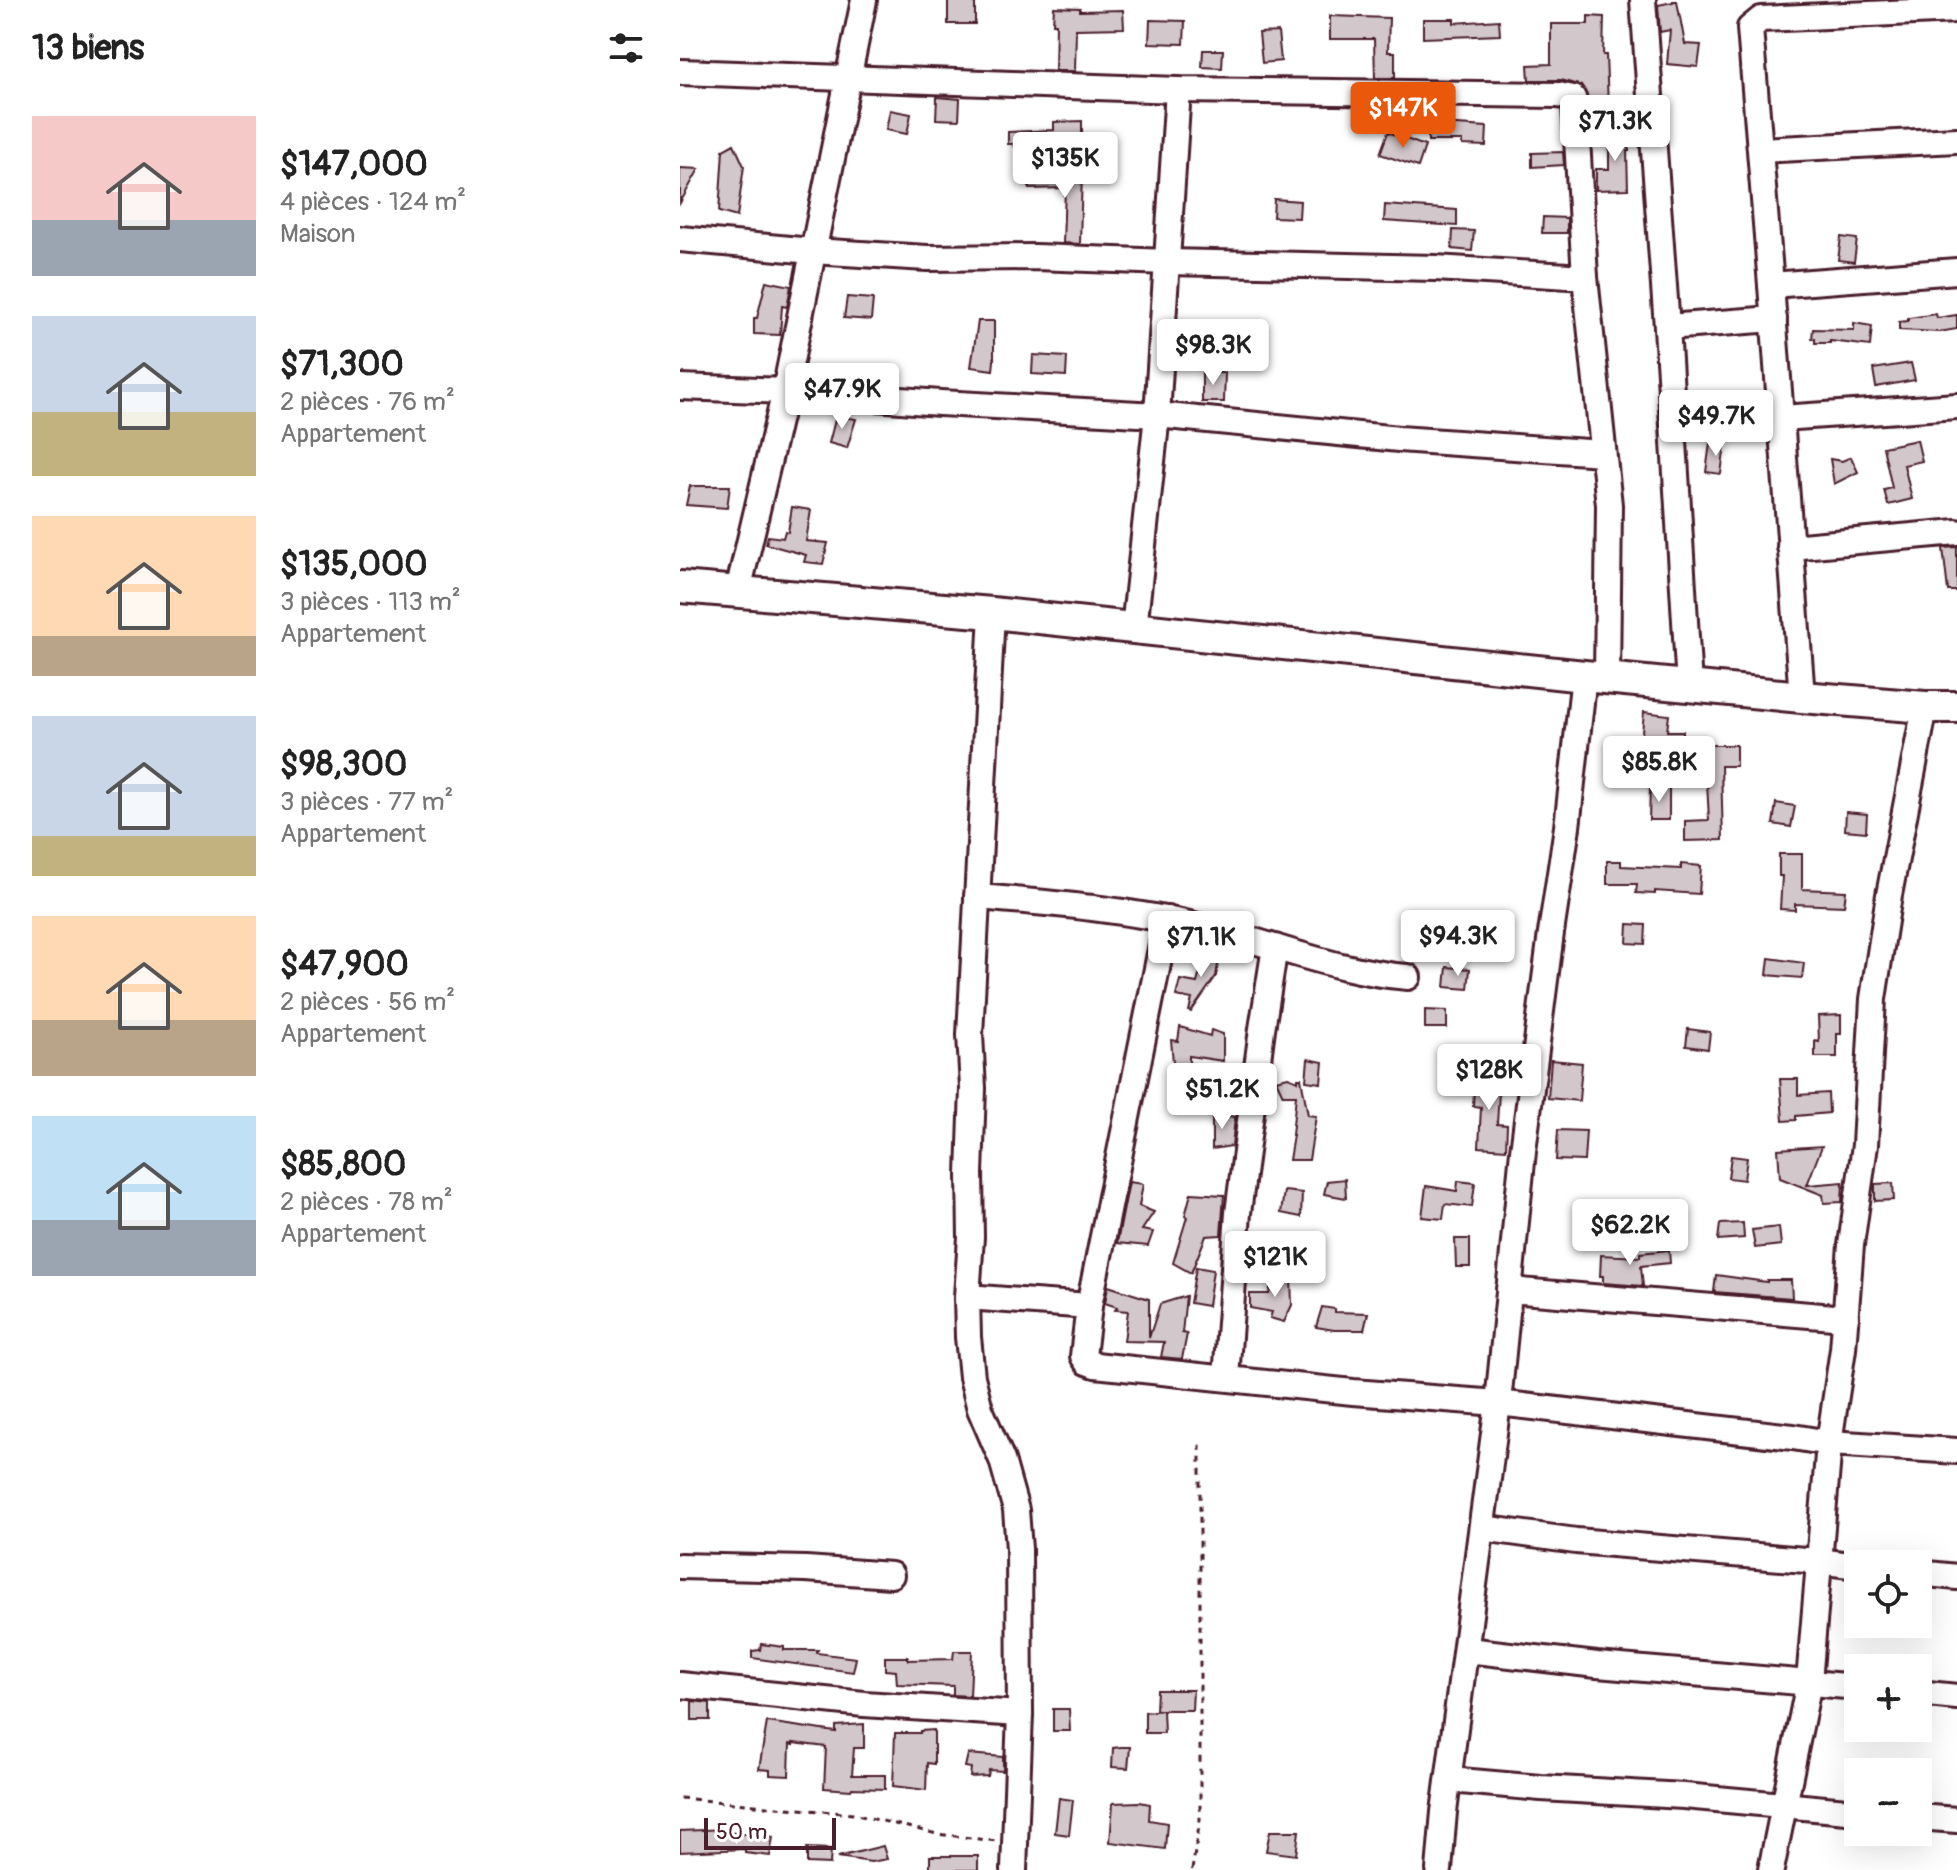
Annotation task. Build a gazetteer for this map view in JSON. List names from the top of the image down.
{
  "scale_bar": "50 m",
  "page": {
    "heading": "13 biens",
    "price": [
      "$147K",
      "$71.3K",
      "$135K",
      "$98.3K",
      "$47.9K",
      "$49.7K",
      "$85.8K",
      "$94.3K",
      "$71.1K",
      "$128K",
      "$51.2K",
      "$62.2K",
      "$121K"
    ],
    "list": [
      {
        "name": "$147,000",
        "note": "4 pièces · 124 m² · Maison"
      },
      {
        "name": "$71,300",
        "note": "2 pièces · 76 m² · Appartement"
      },
      {
        "name": "$135,000",
        "note": "3 pièces · 113 m² · Appartement"
      },
      {
        "name": "$98,300",
        "note": "3 pièces · 77 m² · Appartement"
      },
      {
        "name": "$47,900",
        "note": "2 pièces · 56 m² · Appartement"
      },
      {
        "name": "$85,800",
        "note": "2 pièces · 78 m² · Appartement"
      }
    ],
    "map_buttons": ["+", "−"],
    "scale": "50 m"
  }
}
